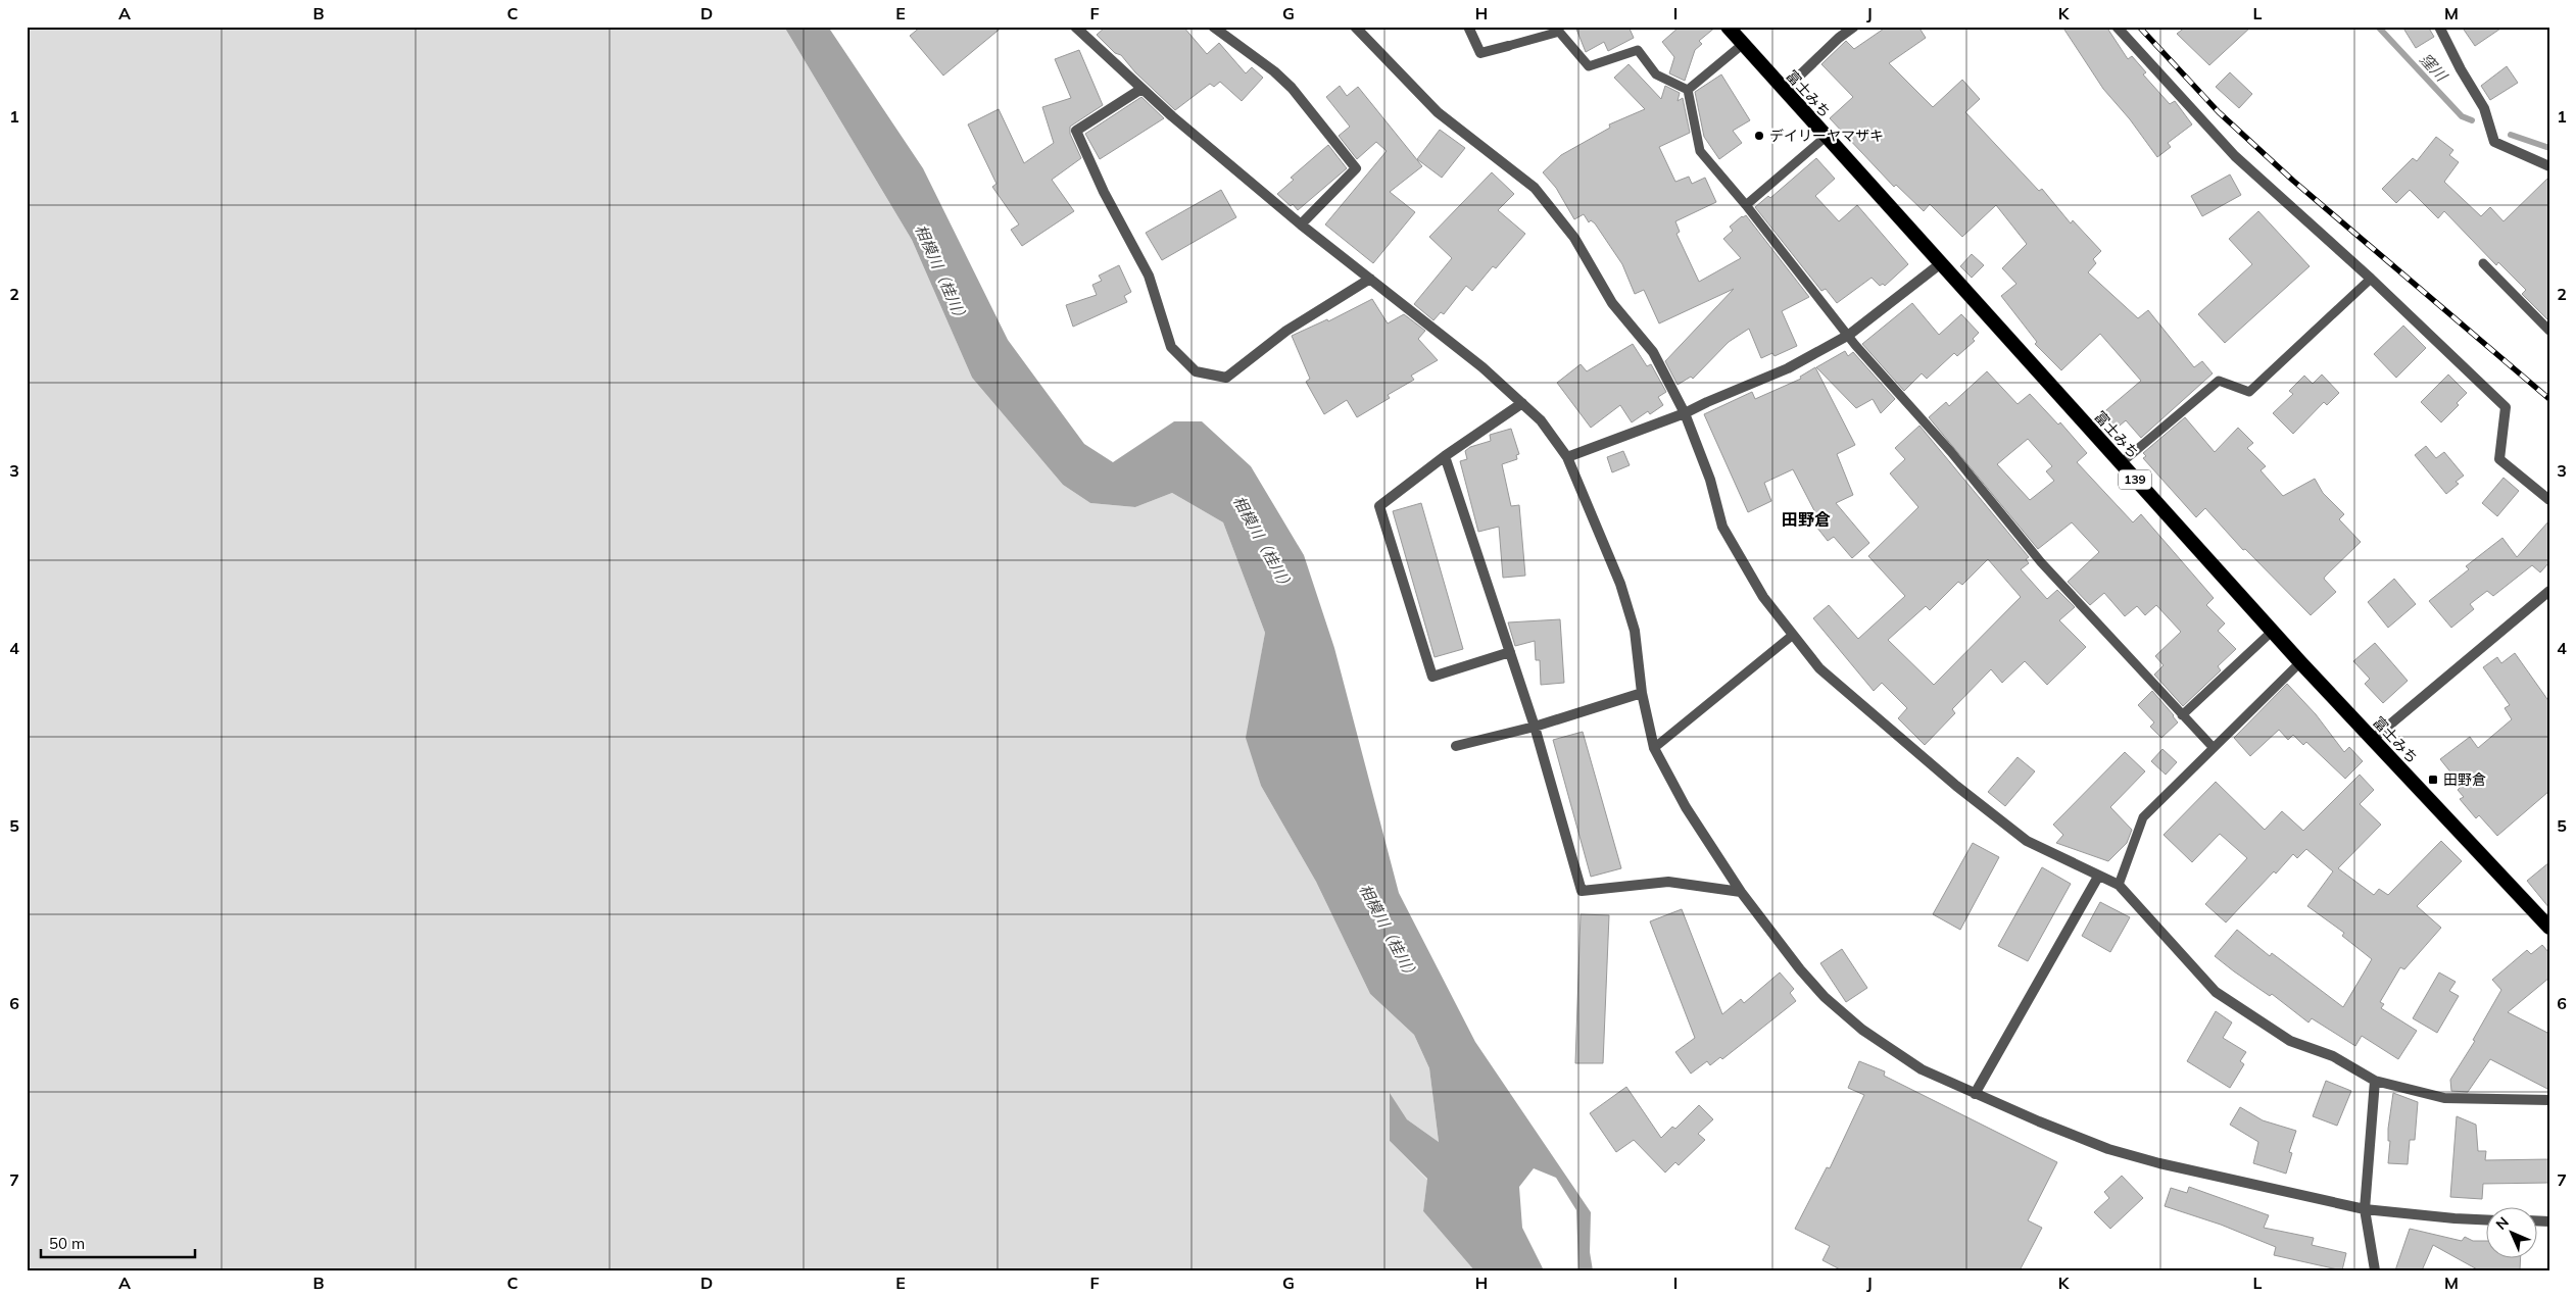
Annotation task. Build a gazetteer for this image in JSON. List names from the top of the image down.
{
  "streets": {
    "highway": ["富士みち", "139"]
  },
  "districts": ["田野倉"],
  "water": ["窪川", "相模川（桂川）"],
  "places": {
    "other": ["デイリーヤマザキ"],
    "transit": ["田野倉"]
  },
  "scale_bar": "50 m",
  "north": "top left",
  "grid": {
    "columns": [
      "A",
      "B",
      "C",
      "D",
      "E",
      "F",
      "G",
      "H",
      "I",
      "J",
      "K",
      "L",
      "M"
    ],
    "rows": [
      "1",
      "2",
      "3",
      "4",
      "5",
      "6",
      "7"
    ]
  }
}
